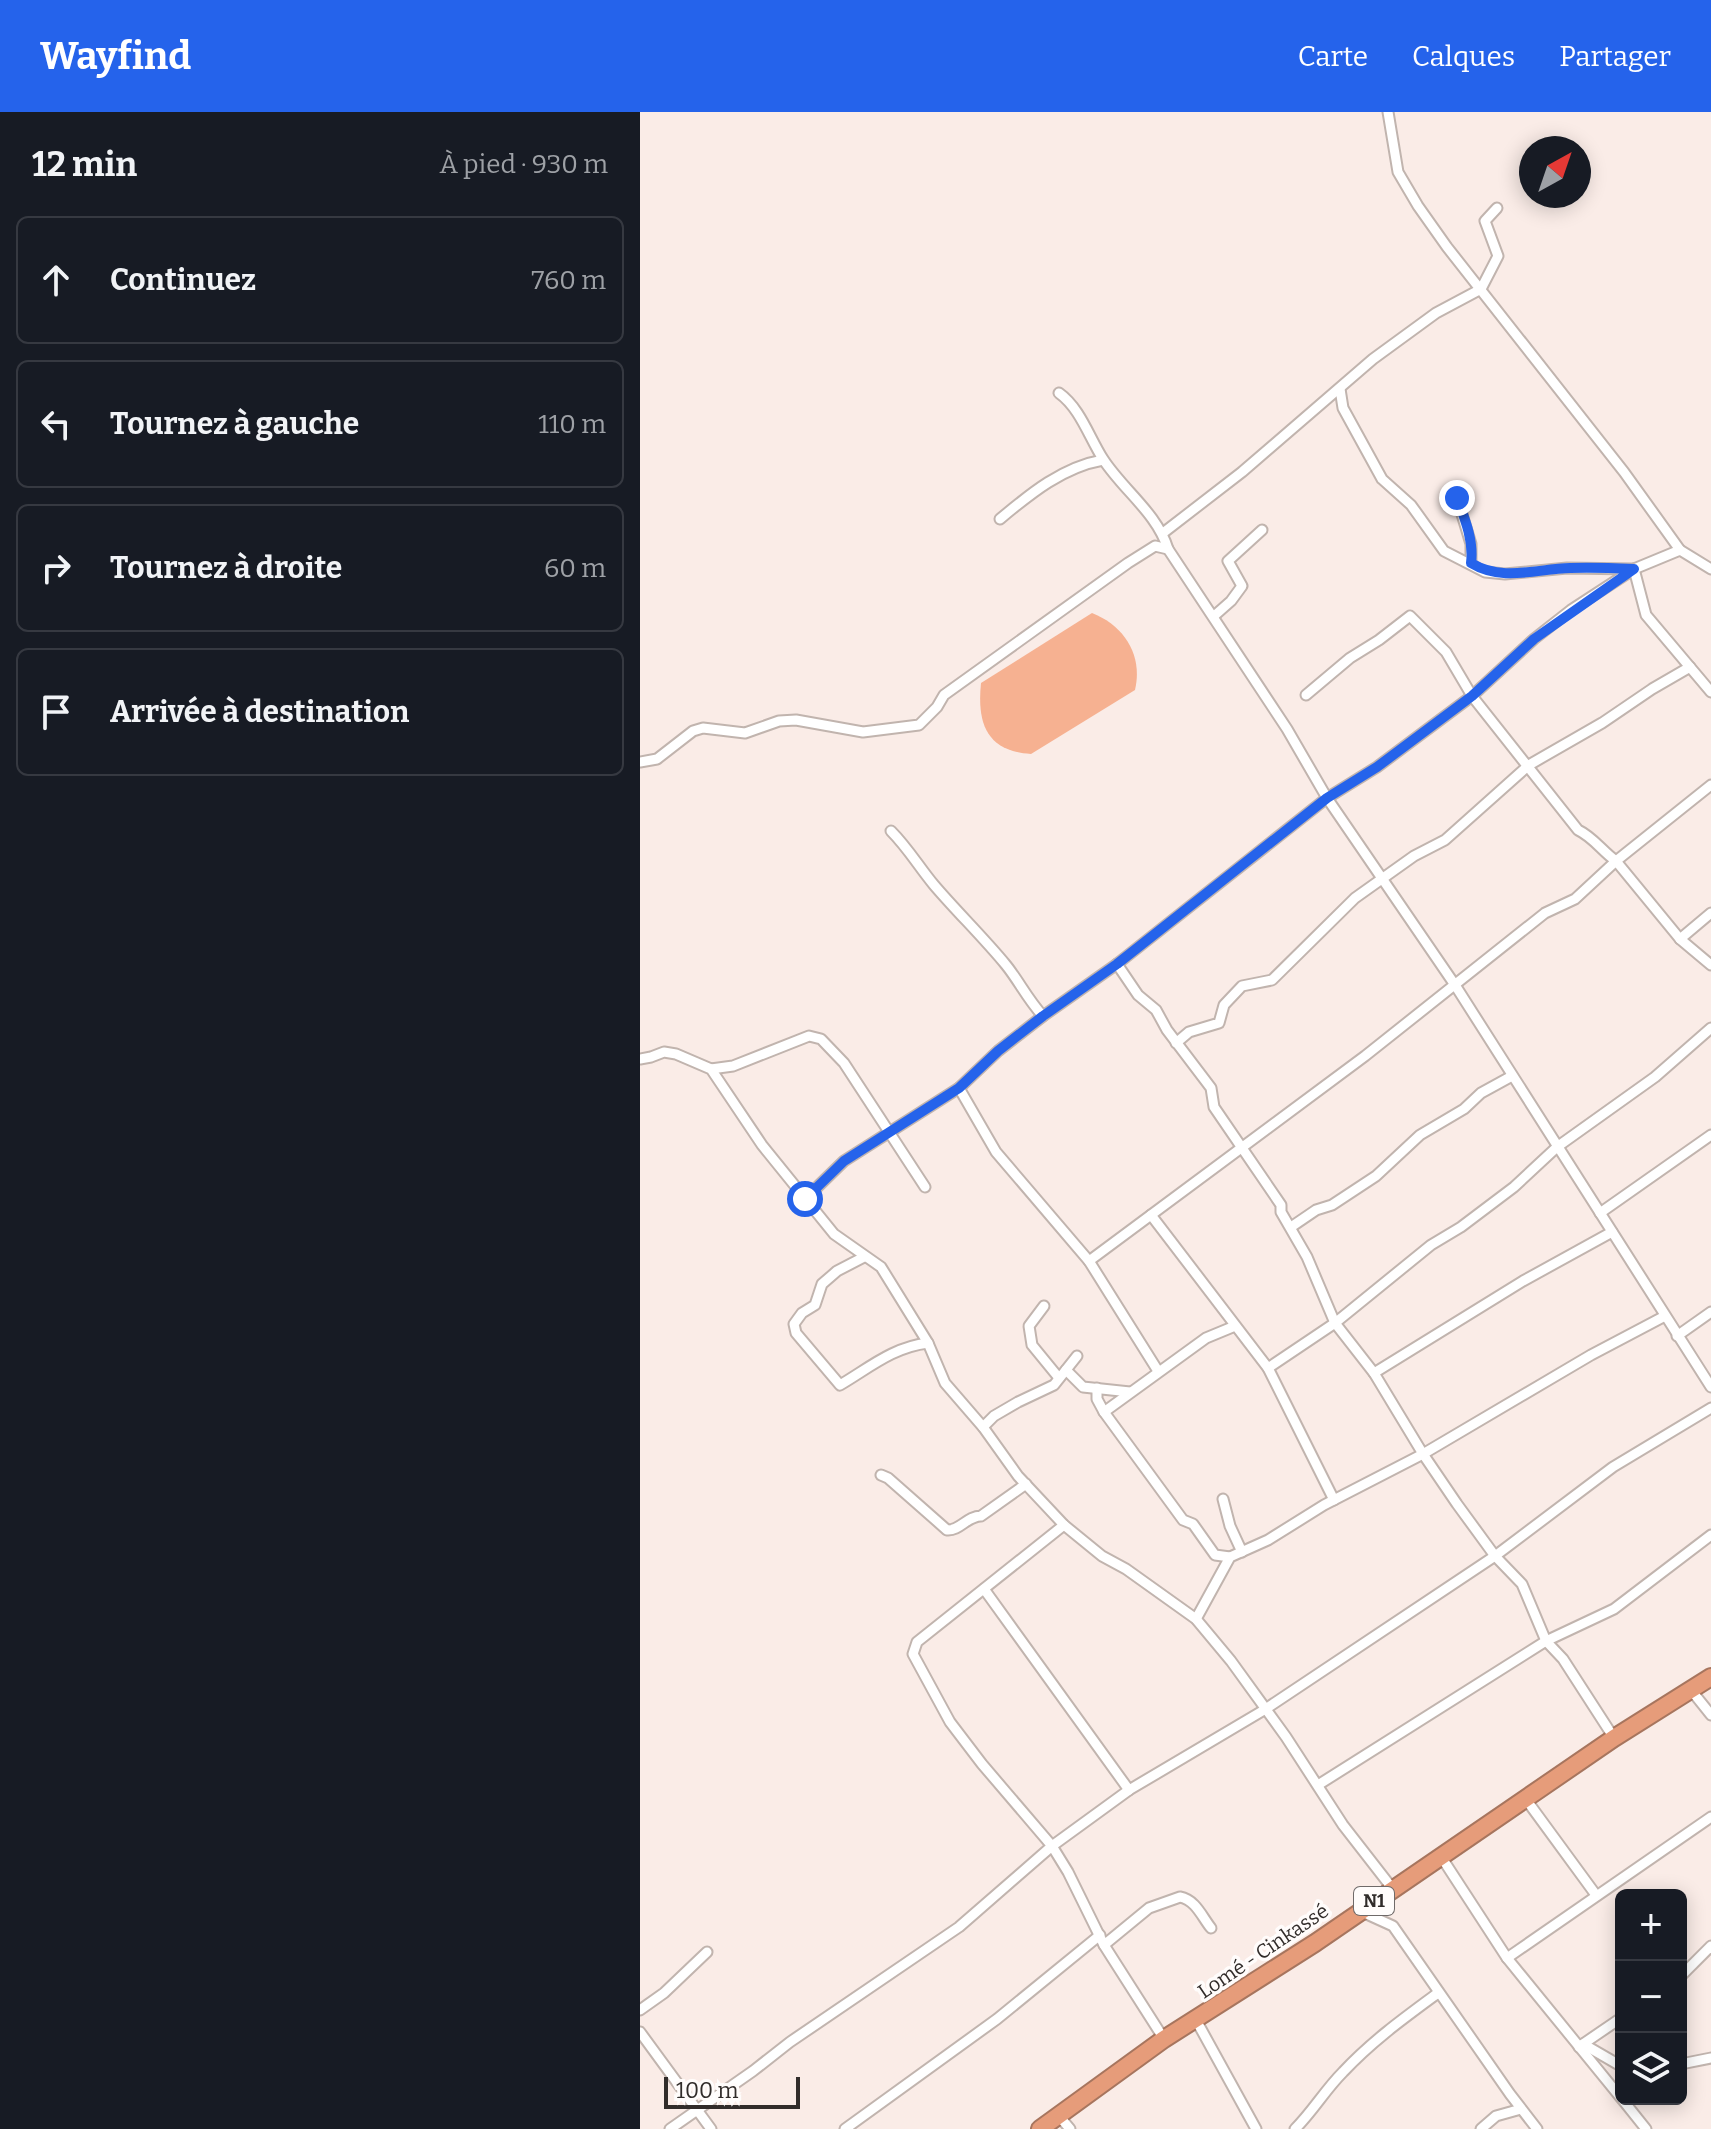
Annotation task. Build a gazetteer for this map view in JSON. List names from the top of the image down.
{
  "streets": {
    "highway": ["N1", "Lomé - Cinkassé"]
  },
  "scale_bar": "100 m",
  "north": "top right",
  "page": {
    "header": "Wayfind",
    "nav": ["Carte", "Calques", "Partager"],
    "heading": ["12 min", "À pied · 930 m"],
    "list": [
      ["Continuez", "760 m"],
      ["Tournez à gauche", "110 m"],
      ["Tournez à droite", "60 m"],
      "Arrivée à destination"
    ],
    "map_buttons": ["+", "−"],
    "scale": "100 m"
  }
}
